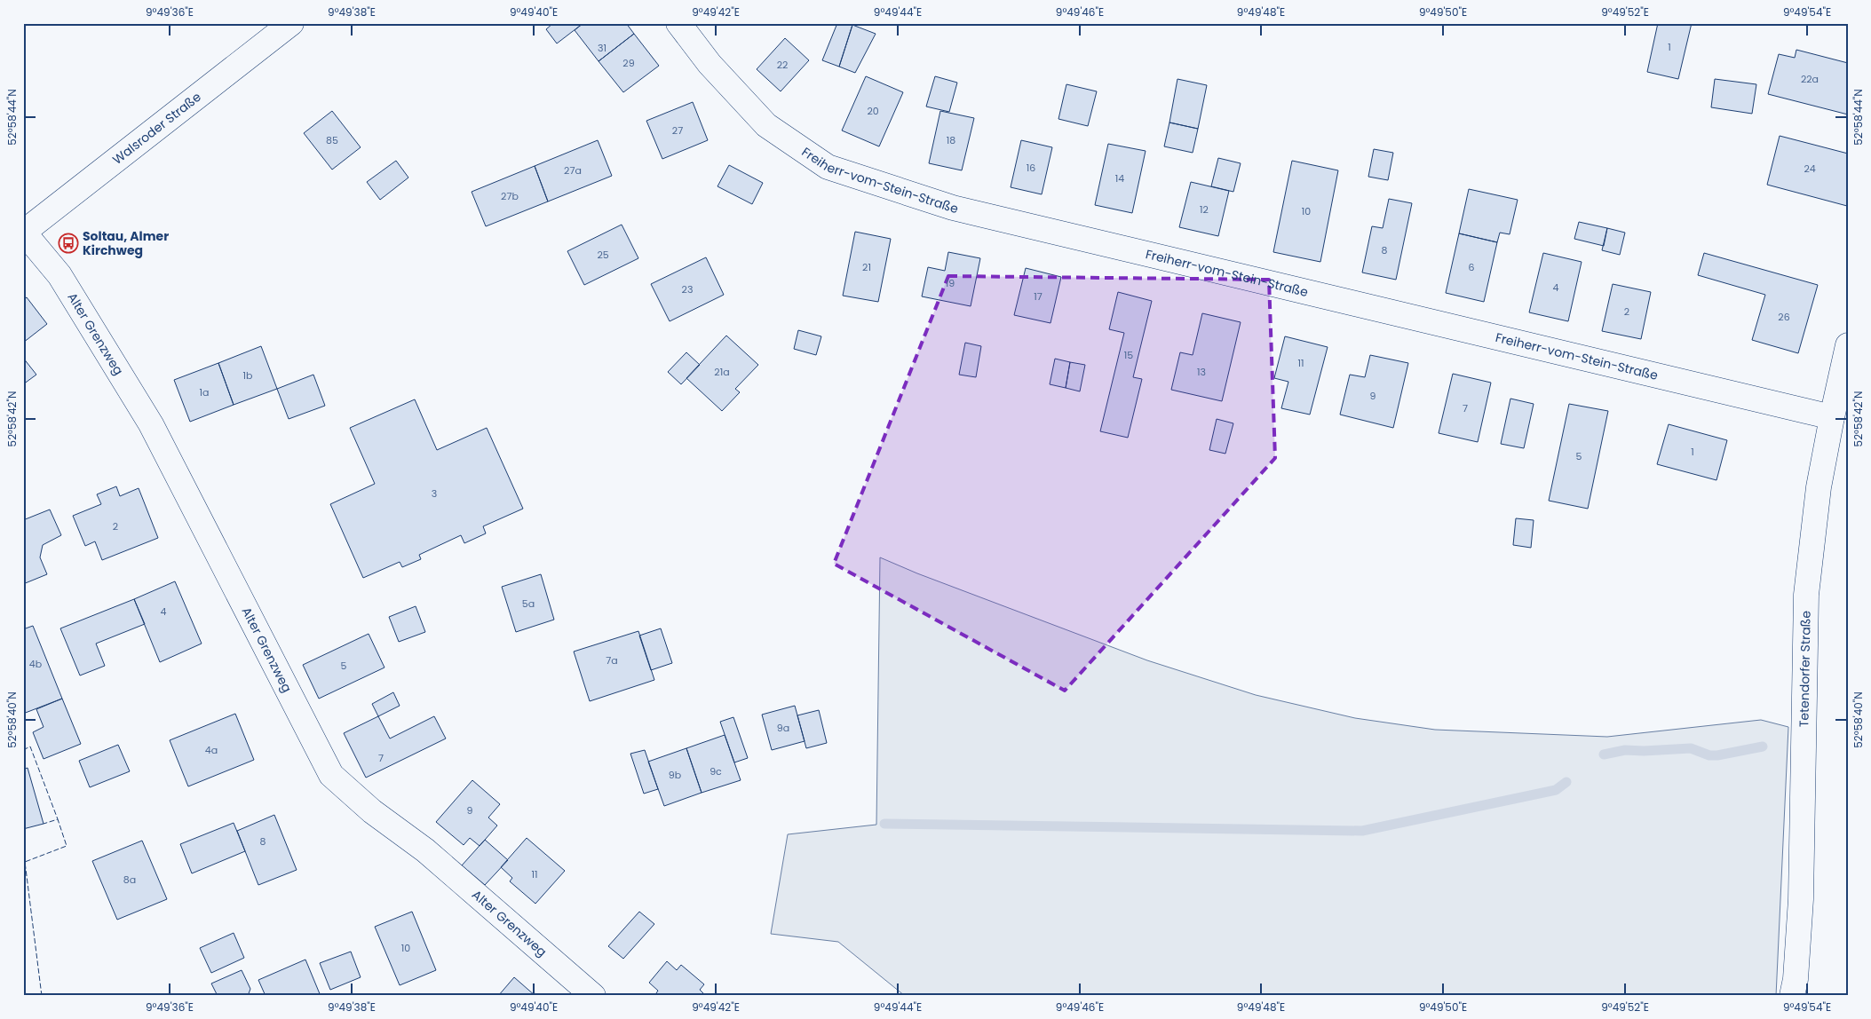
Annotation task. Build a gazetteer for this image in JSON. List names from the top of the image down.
{
  "streets": {
    "street": [
      "Walsroder Straße",
      "Freiherr-vom-Stein-Straße",
      "Alter Grenzweg",
      "Tetendorfer Straße"
    ]
  },
  "crossings": [
    ["Walsroder Straße", "Alter Grenzweg"],
    ["Freiherr-vom-Stein-Straße", "Tetendorfer Straße"]
  ],
  "places": {
    "bus stop": ["Soltau, Almer Kirchweg"]
  },
  "house_numbers": [
    "1",
    "31",
    "29",
    "22",
    "22a",
    "20",
    "27",
    "85",
    "18",
    "16",
    "24",
    "27a",
    "14",
    "27b",
    "12",
    "10",
    "8",
    "25",
    "21",
    "6",
    "19",
    "4",
    "23",
    "17",
    "2",
    "26",
    "15",
    "11",
    "21a",
    "13",
    "1b",
    "1a",
    "9",
    "7",
    "1",
    "5",
    "3",
    "2",
    "5a",
    "4",
    "7a",
    "4b",
    "5",
    "9a",
    "4a",
    "7",
    "9c",
    "9b",
    "9",
    "8",
    "11",
    "8a",
    "10"
  ],
  "coordinates": [
    "9°49'36\"E",
    "9°49'38\"E",
    "9°49'40\"E",
    "9°49'42\"E",
    "9°49'44\"E",
    "9°49'46\"E",
    "9°49'48\"E",
    "9°49'50\"E",
    "9°49'52\"E",
    "9°49'54\"E",
    "52°58'44\"N",
    "52°58'42\"N",
    "52°58'40\"N"
  ]
}
